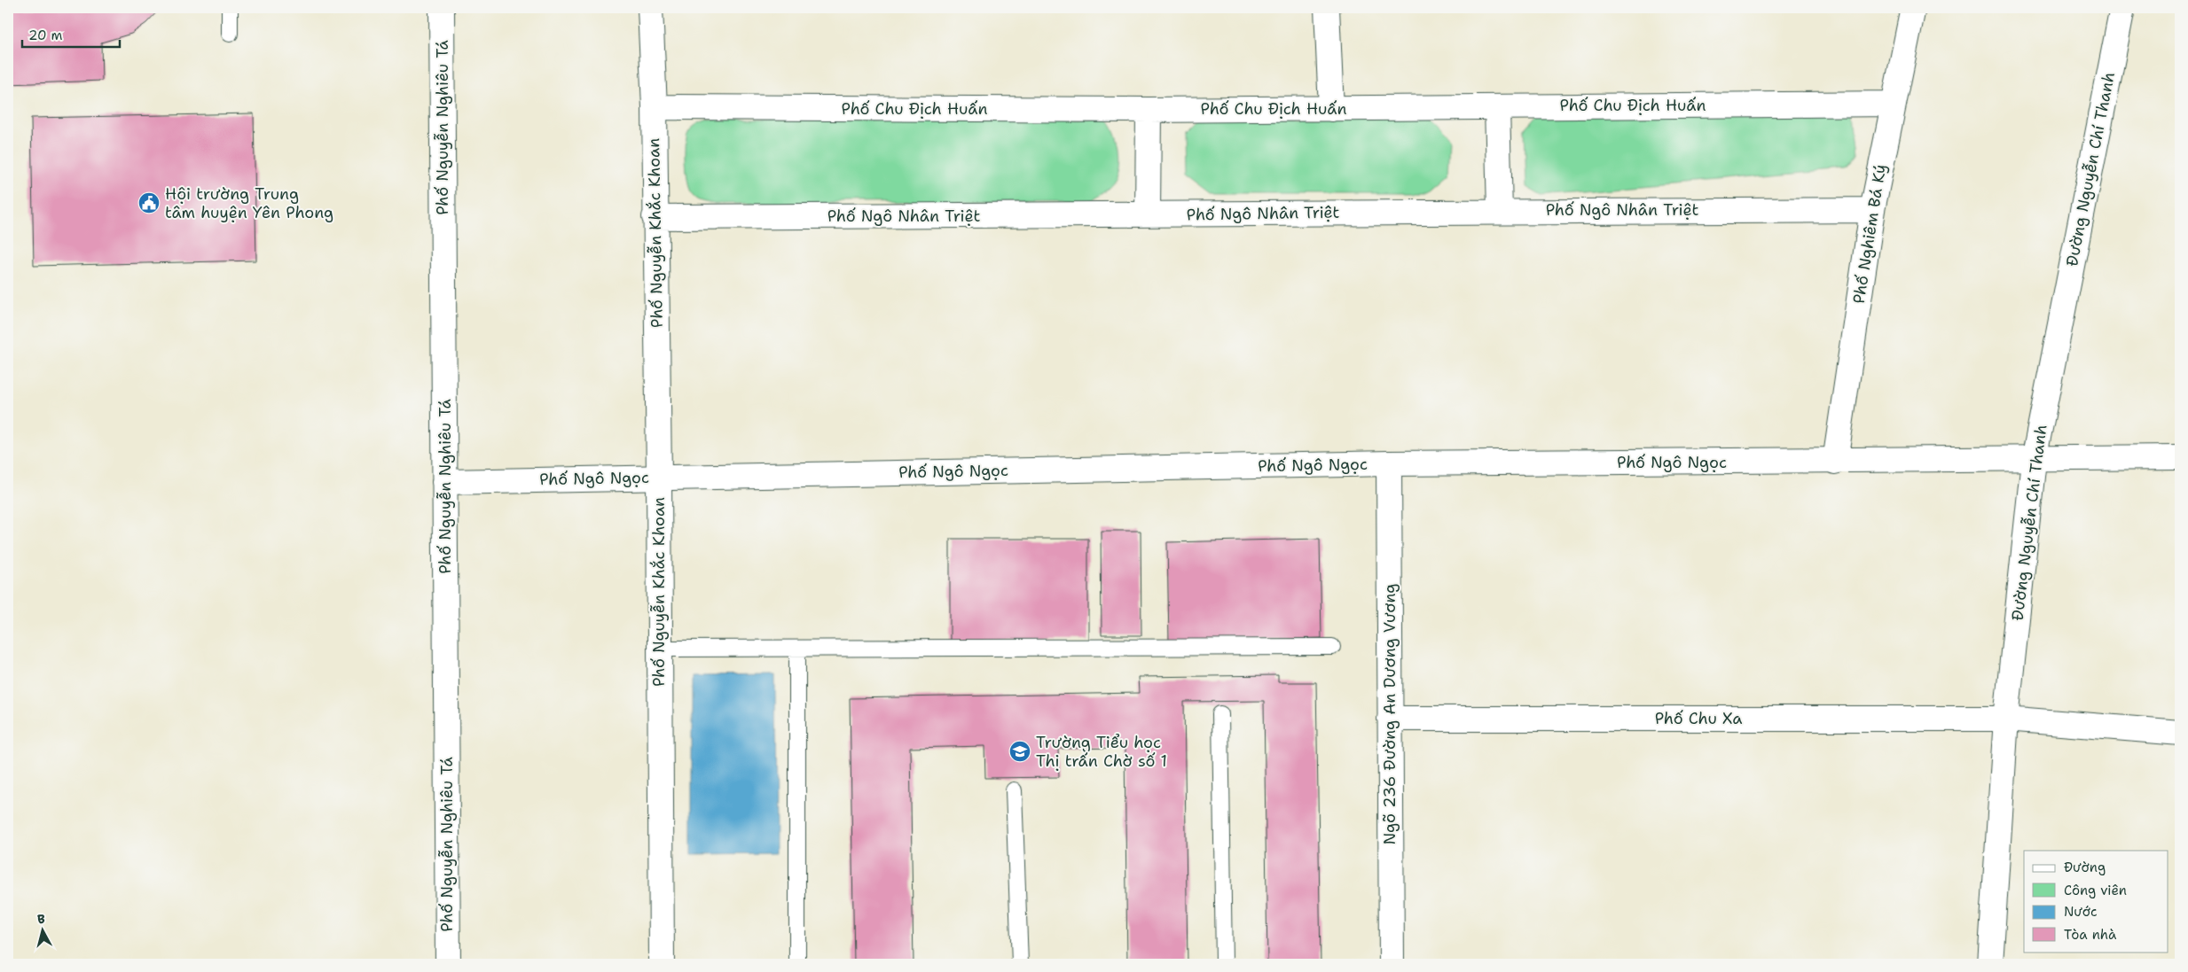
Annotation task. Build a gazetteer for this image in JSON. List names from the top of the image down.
{
  "streets": {
    "street": [
      "Phố Chu Địch Huấn",
      "Phố Nguyễn Nghiêu Tá",
      "Đường Nguyễn Chí Thanh",
      "Phố Ngô Nhân Triệt",
      "Phố Nguyễn Khắc Khoan",
      "Phố Nghiêm Bá Ký",
      "Phố Ngô Ngọc",
      "Ngõ 236 Đường An Dương Vương",
      "Phố Chu Xa"
    ]
  },
  "crossings": [
    ["Phố Chu Địch Huấn", "Phố Nguyễn Khắc Khoan"],
    ["Phố Chu Địch Huấn", "Phố Nghiêm Bá Ký"],
    ["Phố Nguyễn Nghiêu Tá", "Phố Ngô Ngọc"],
    ["Đường Nguyễn Chí Thanh", "Phố Ngô Ngọc"],
    ["Đường Nguyễn Chí Thanh", "Phố Chu Xa"],
    ["Phố Ngô Nhân Triệt", "Phố Nguyễn Khắc Khoan"],
    ["Phố Ngô Nhân Triệt", "Phố Nghiêm Bá Ký"],
    ["Phố Nguyễn Khắc Khoan", "Phố Ngô Ngọc"],
    ["Phố Nghiêm Bá Ký", "Phố Ngô Ngọc"],
    ["Phố Ngô Ngọc", "Ngõ 236 Đường An Dương Vương"],
    ["Ngõ 236 Đường An Dương Vương", "Phố Chu Xa"]
  ],
  "places": {
    "public building": ["Hội trường Trung tâm huyện Yên Phong"],
    "school or university": ["Trường Tiểu học Thị trấn Chờ số 1"]
  },
  "legend": [
    "Đường",
    "Công viên",
    "Nước",
    "Tòa nhà"
  ],
  "scale_bar": "20 m",
  "north": "top"
}
